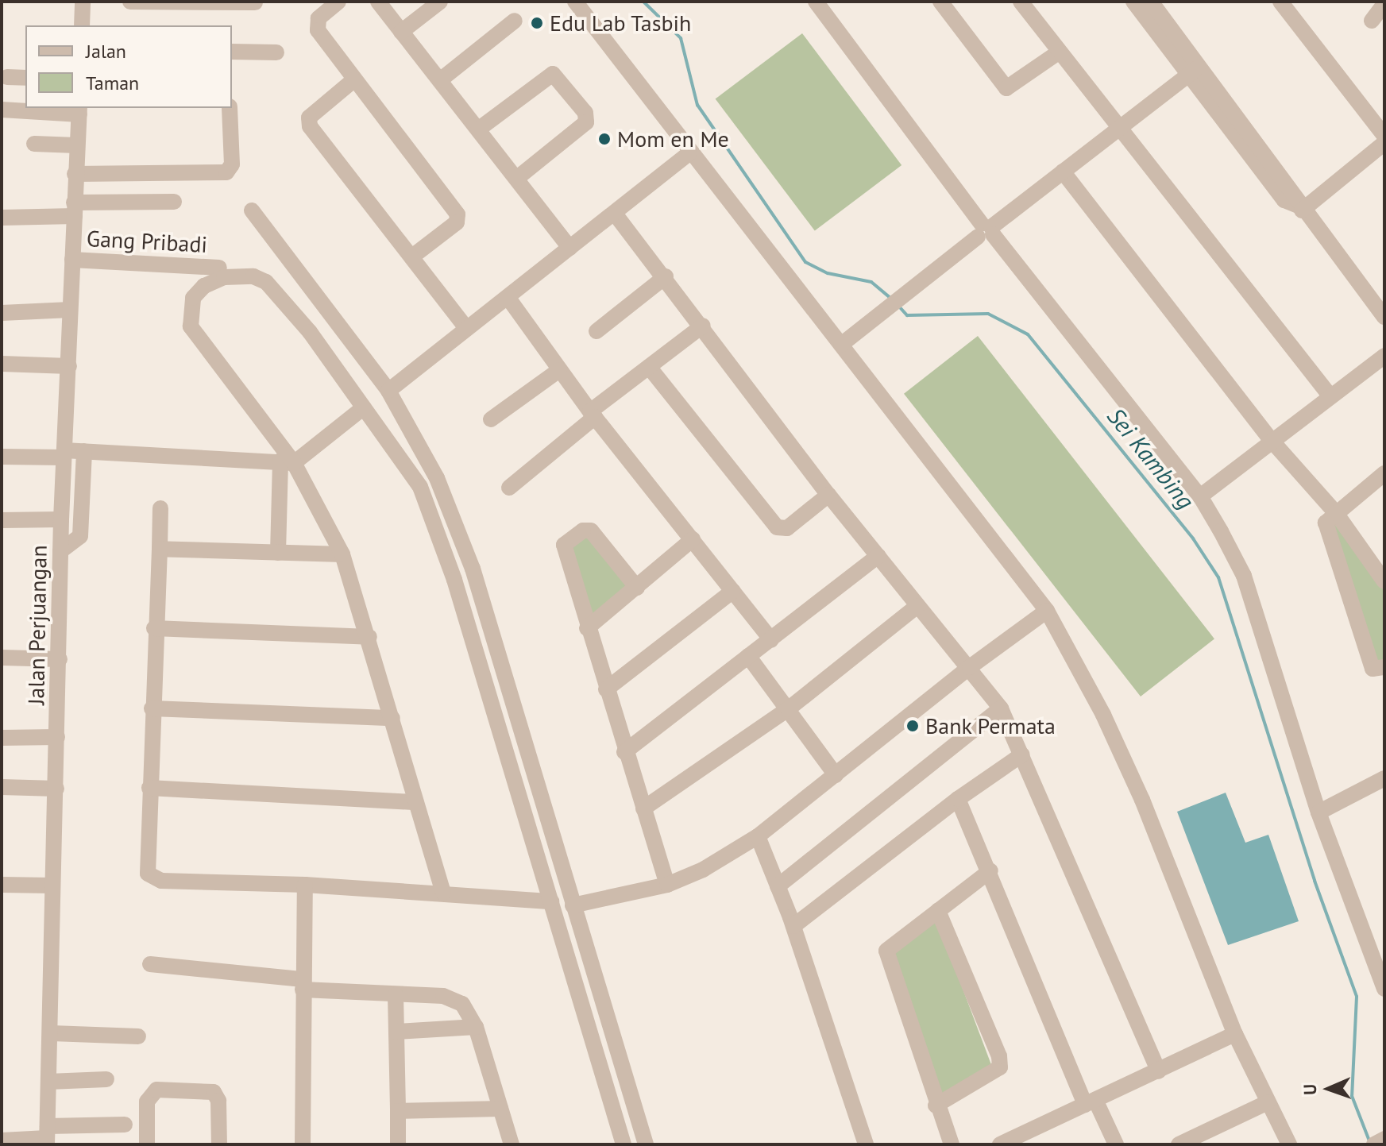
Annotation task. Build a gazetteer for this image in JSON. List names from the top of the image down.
{
  "streets": {
    "street": ["Gang Pribadi", "Jalan Perjuangan"]
  },
  "crossings": [
    ["Gang Pribadi", "Jalan Perjuangan"]
  ],
  "water": ["Sei Kambing"],
  "places": ["Edu Lab Tasbih", "Mom en Me", "Bank Permata"],
  "legend": ["Jalan", "Taman"],
  "north": "left"
}
